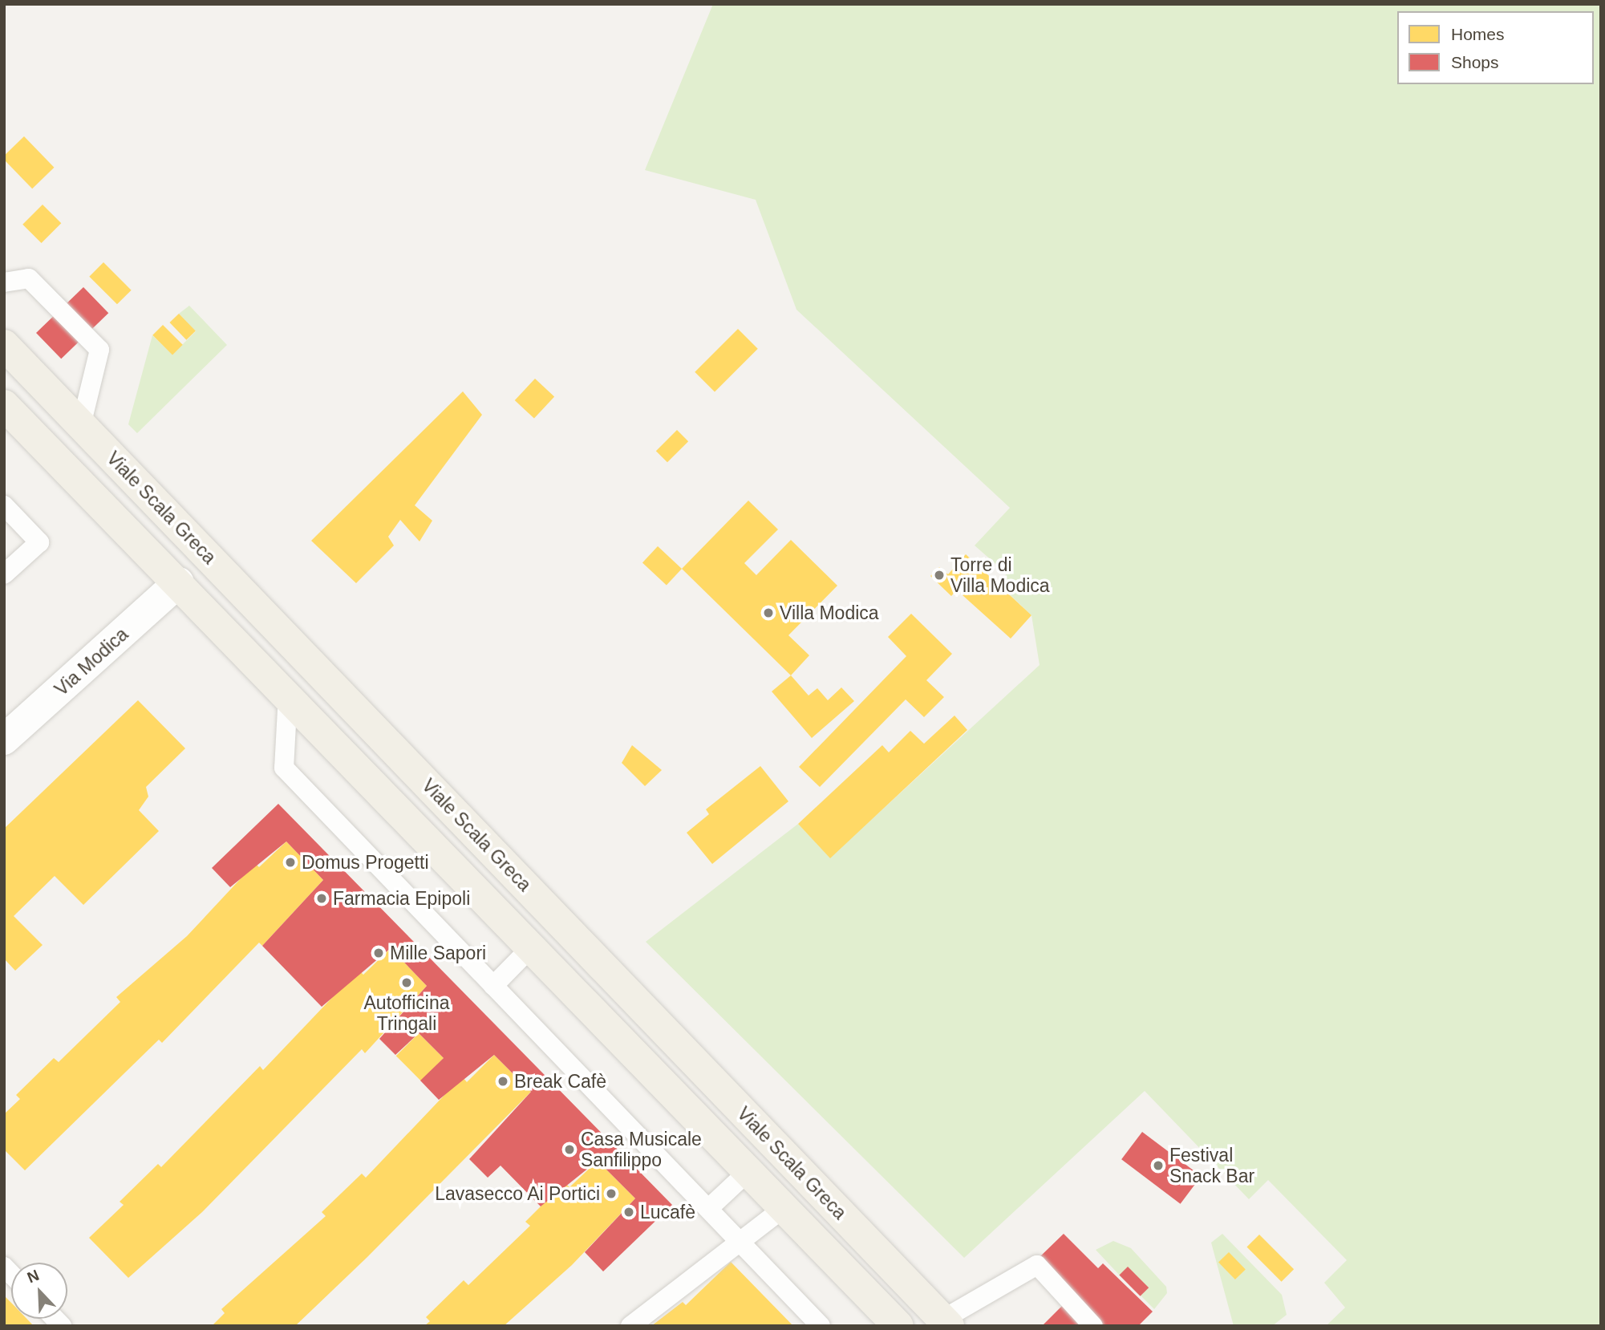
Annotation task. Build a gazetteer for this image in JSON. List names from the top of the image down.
{
  "streets": {
    "main road": ["Viale Scala Greca"],
    "street": ["Via Modica"]
  },
  "crossings": [
    ["Viale Scala Greca", "Via Modica"]
  ],
  "places": [
    "Torre di Villa Modica",
    "Villa Modica",
    "Domus Progetti",
    "Farmacia Epipoli",
    "Mille Sapori",
    "Autofficina Tringali",
    "Break Cafè",
    "Casa Musicale Sanfilippo",
    "Festival Snack Bar",
    "Lavasecco Ai Portici",
    "Lucafè"
  ],
  "legend": ["Homes", "Shops"],
  "north": "top left"
}
